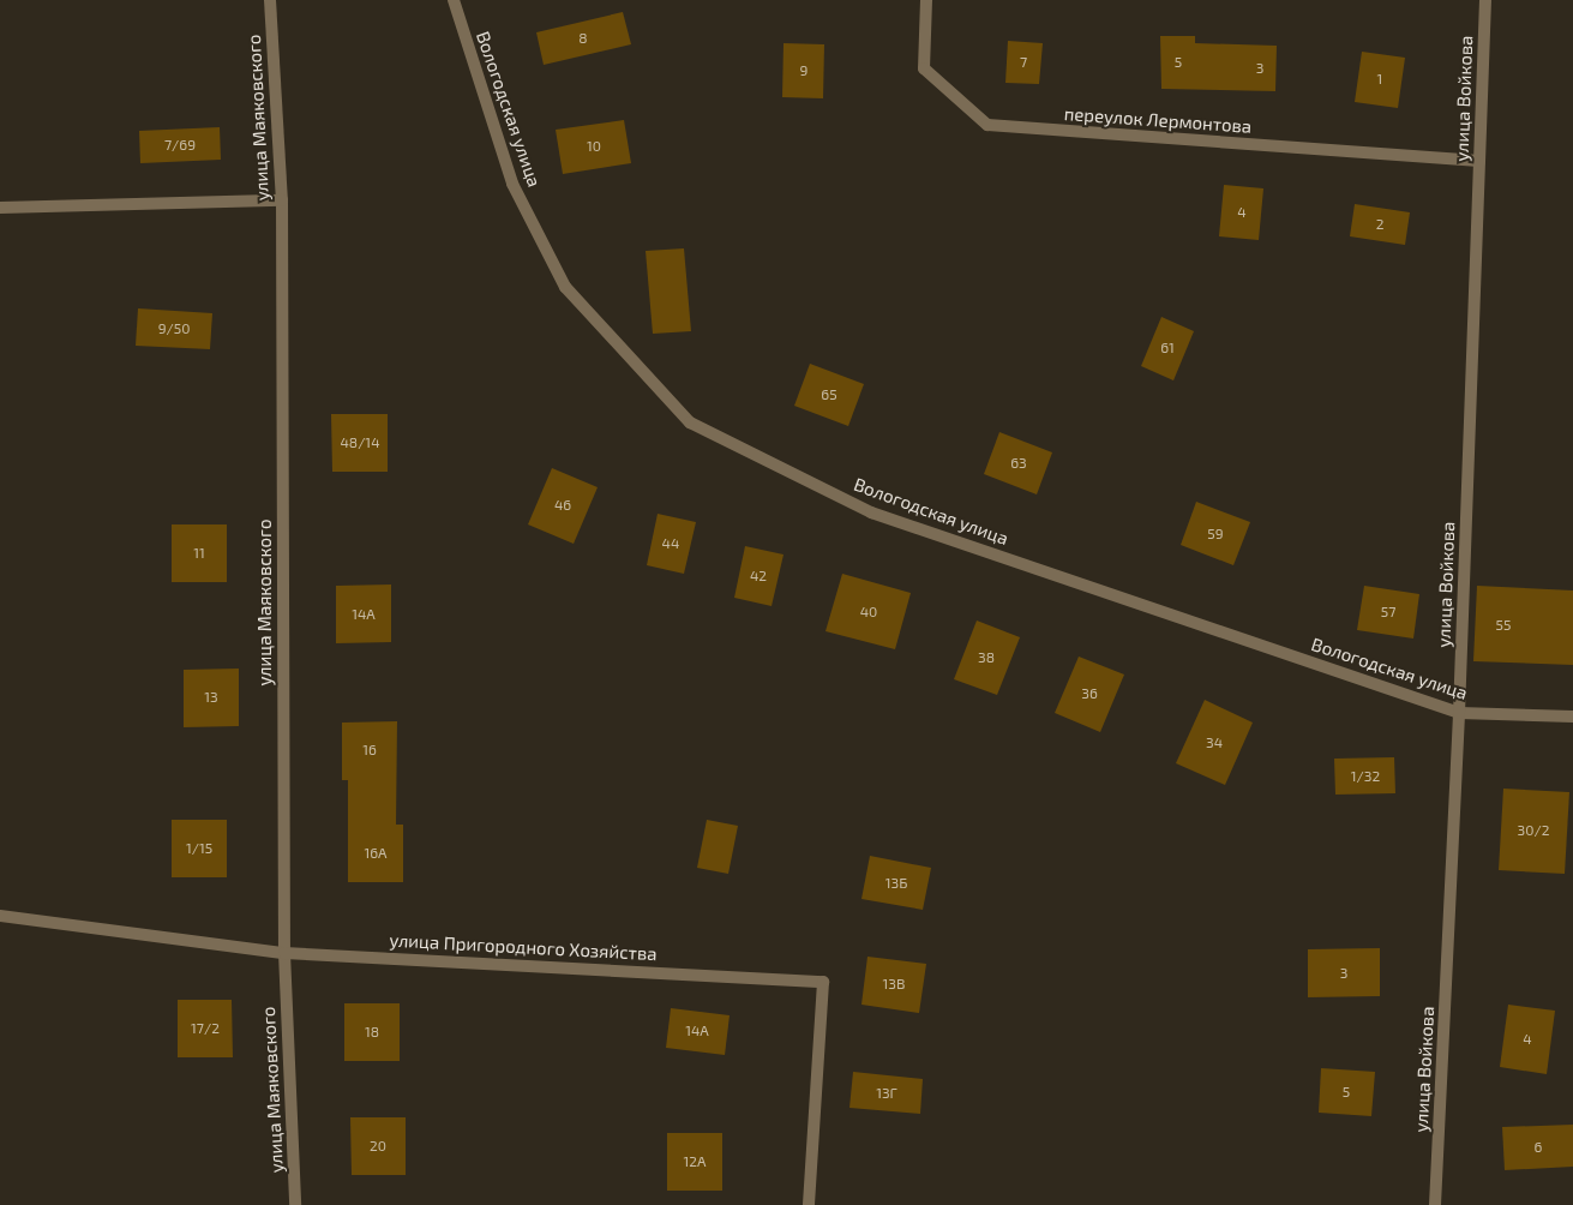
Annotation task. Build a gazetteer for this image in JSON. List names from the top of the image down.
{
  "streets": {
    "street": [
      "улица Войкова",
      "Вологодская улица",
      "улица Маяковского",
      "переулок Лермонтова",
      "улица Пригородного Хозяйства"
    ]
  },
  "crossings": [
    ["улица Войкова", "Вологодская улица"],
    ["улица Войкова", "переулок Лермонтова"],
    ["улица Маяковского", "улица Пригородного Хозяйства"]
  ],
  "house_numbers": [
    "8",
    "7",
    "5",
    "3",
    "9",
    "1",
    "7/69",
    "10",
    "4",
    "2",
    "9/50",
    "61",
    "65",
    "48/14",
    "63",
    "46",
    "59",
    "44",
    "11",
    "42",
    "40",
    "57",
    "14А",
    "55",
    "38",
    "36",
    "13",
    "34",
    "16",
    "1/32",
    "30/2",
    "1/15",
    "16А",
    "13Б",
    "3",
    "13В",
    "17/2",
    "14А",
    "18",
    "4",
    "5",
    "13Г",
    "20",
    "6",
    "12А"
  ]
}
